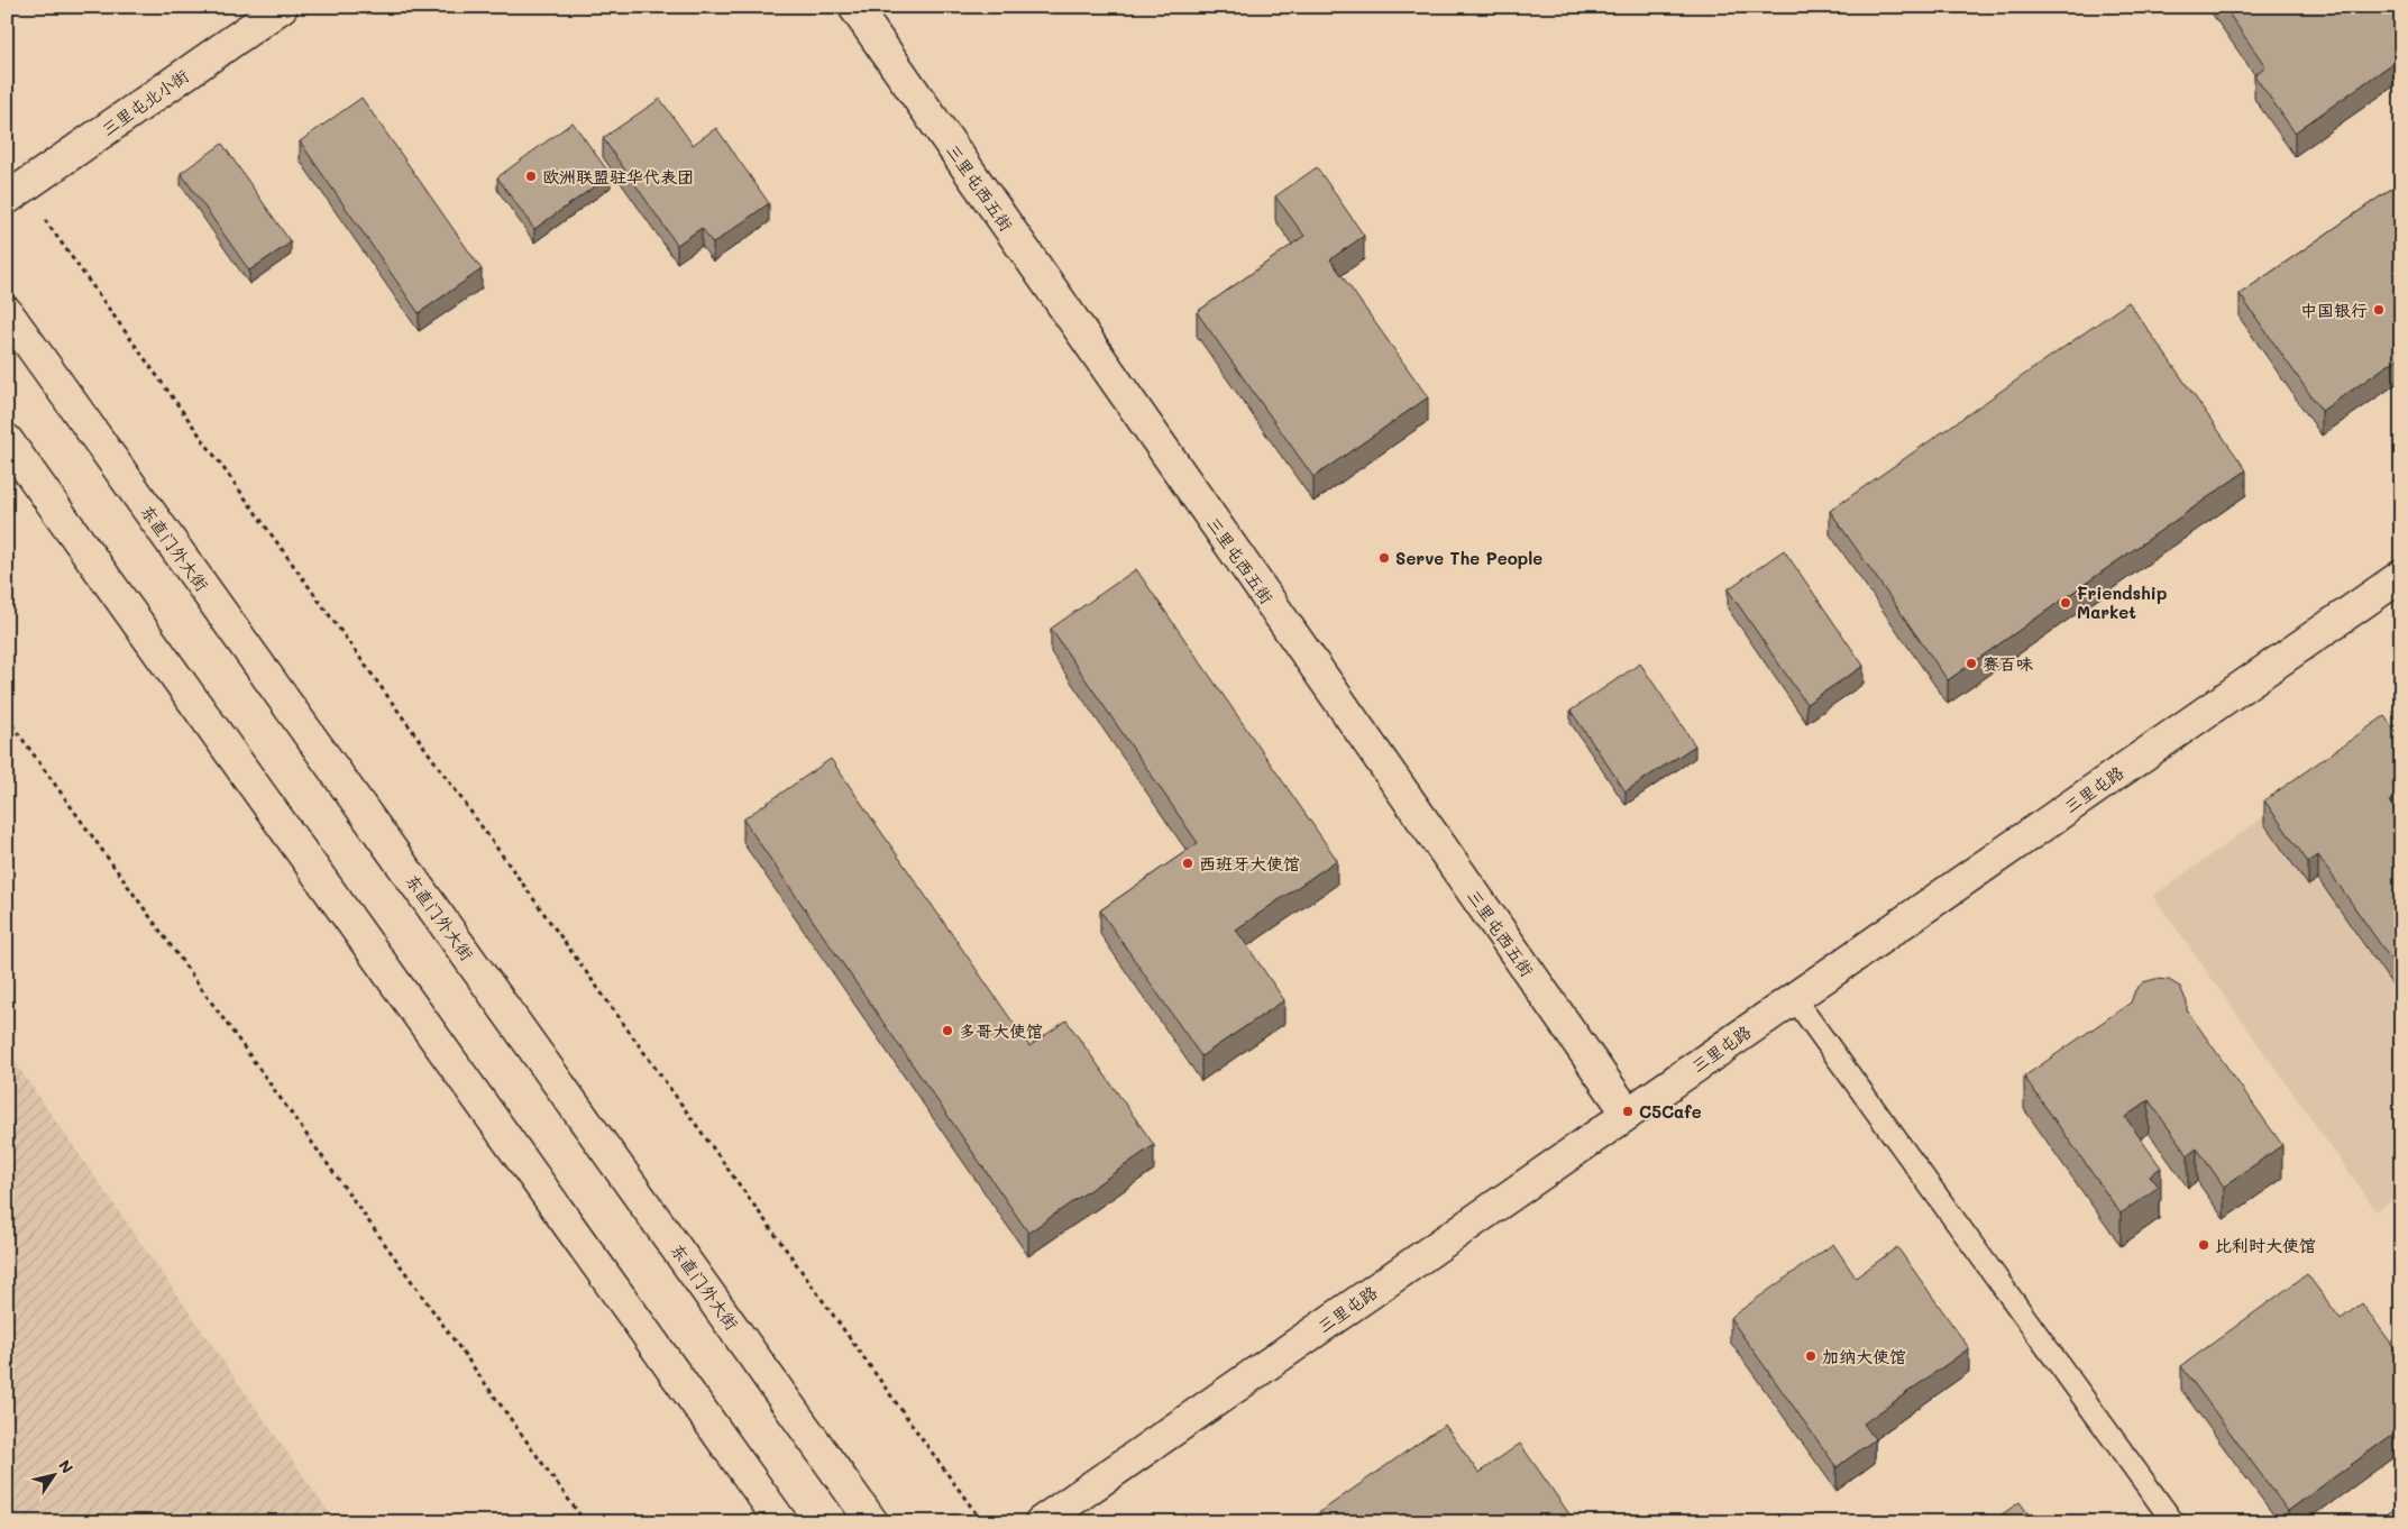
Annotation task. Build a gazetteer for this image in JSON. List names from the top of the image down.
{
  "streets": {
    "street": [
      "三里屯北小街",
      "三里屯西五街",
      "东直门外大街",
      "三里屯路"
    ]
  },
  "crossings": [
    ["三里屯西五街", "三里屯路"]
  ],
  "places": [
    "欧洲联盟驻华代表团",
    "中国银行",
    "Serve The People",
    "Friendship Market",
    "赛百味",
    "西班牙大使馆",
    "多哥大使馆",
    "C5Cafe",
    "比利时大使馆",
    "加纳大使馆"
  ],
  "north": "top right"
}
